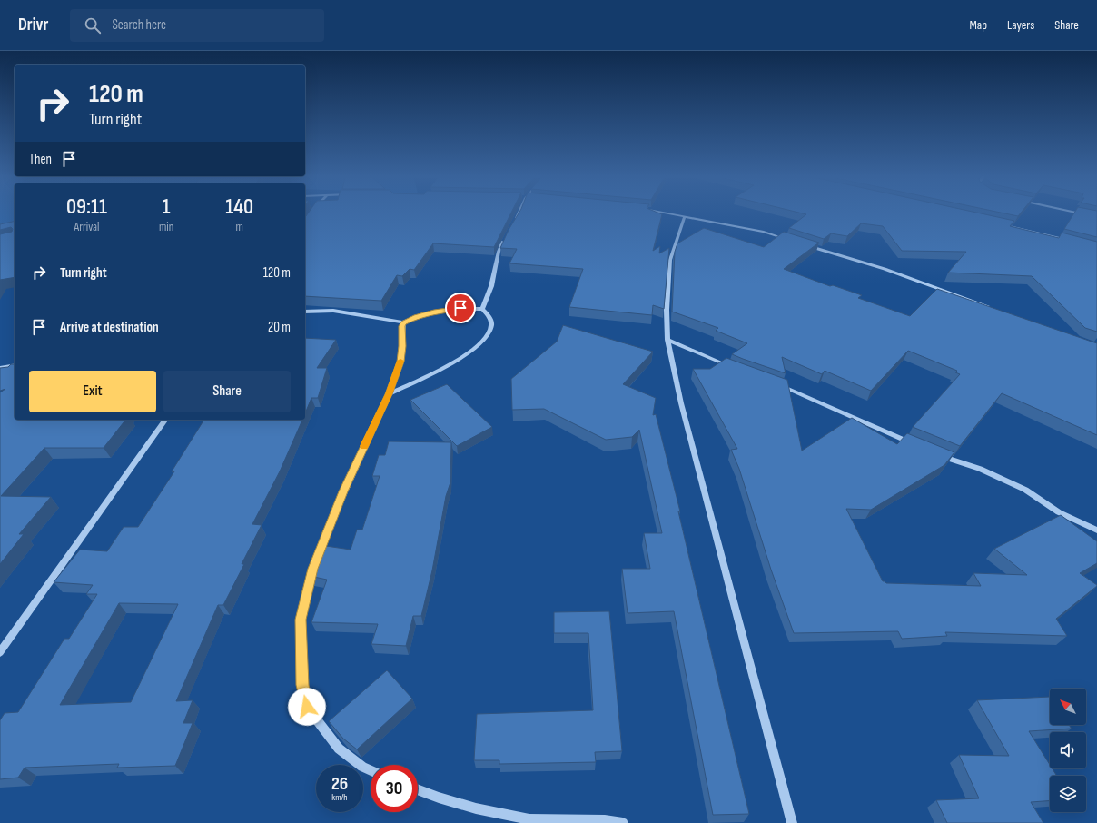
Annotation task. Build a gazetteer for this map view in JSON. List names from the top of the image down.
{
  "north": "top left",
  "page": {
    "header": "Drivr",
    "search": "Search here",
    "nav": ["Map", "Layers", "Share"],
    "turn": ["120 m", "Turn right"],
    "then": "Then",
    "eta": [
      "09:11",
      "Arrival",
      "1",
      "min",
      "140",
      "m"
    ],
    "list": [
      {
        "name": "Turn right",
        "value": "120 m"
      },
      {
        "name": "Arrive at destination",
        "value": "20 m"
      }
    ],
    "buttons": ["Exit", "Share"],
    "speed": "26 km/h",
    "limit": "30"
  }
}
